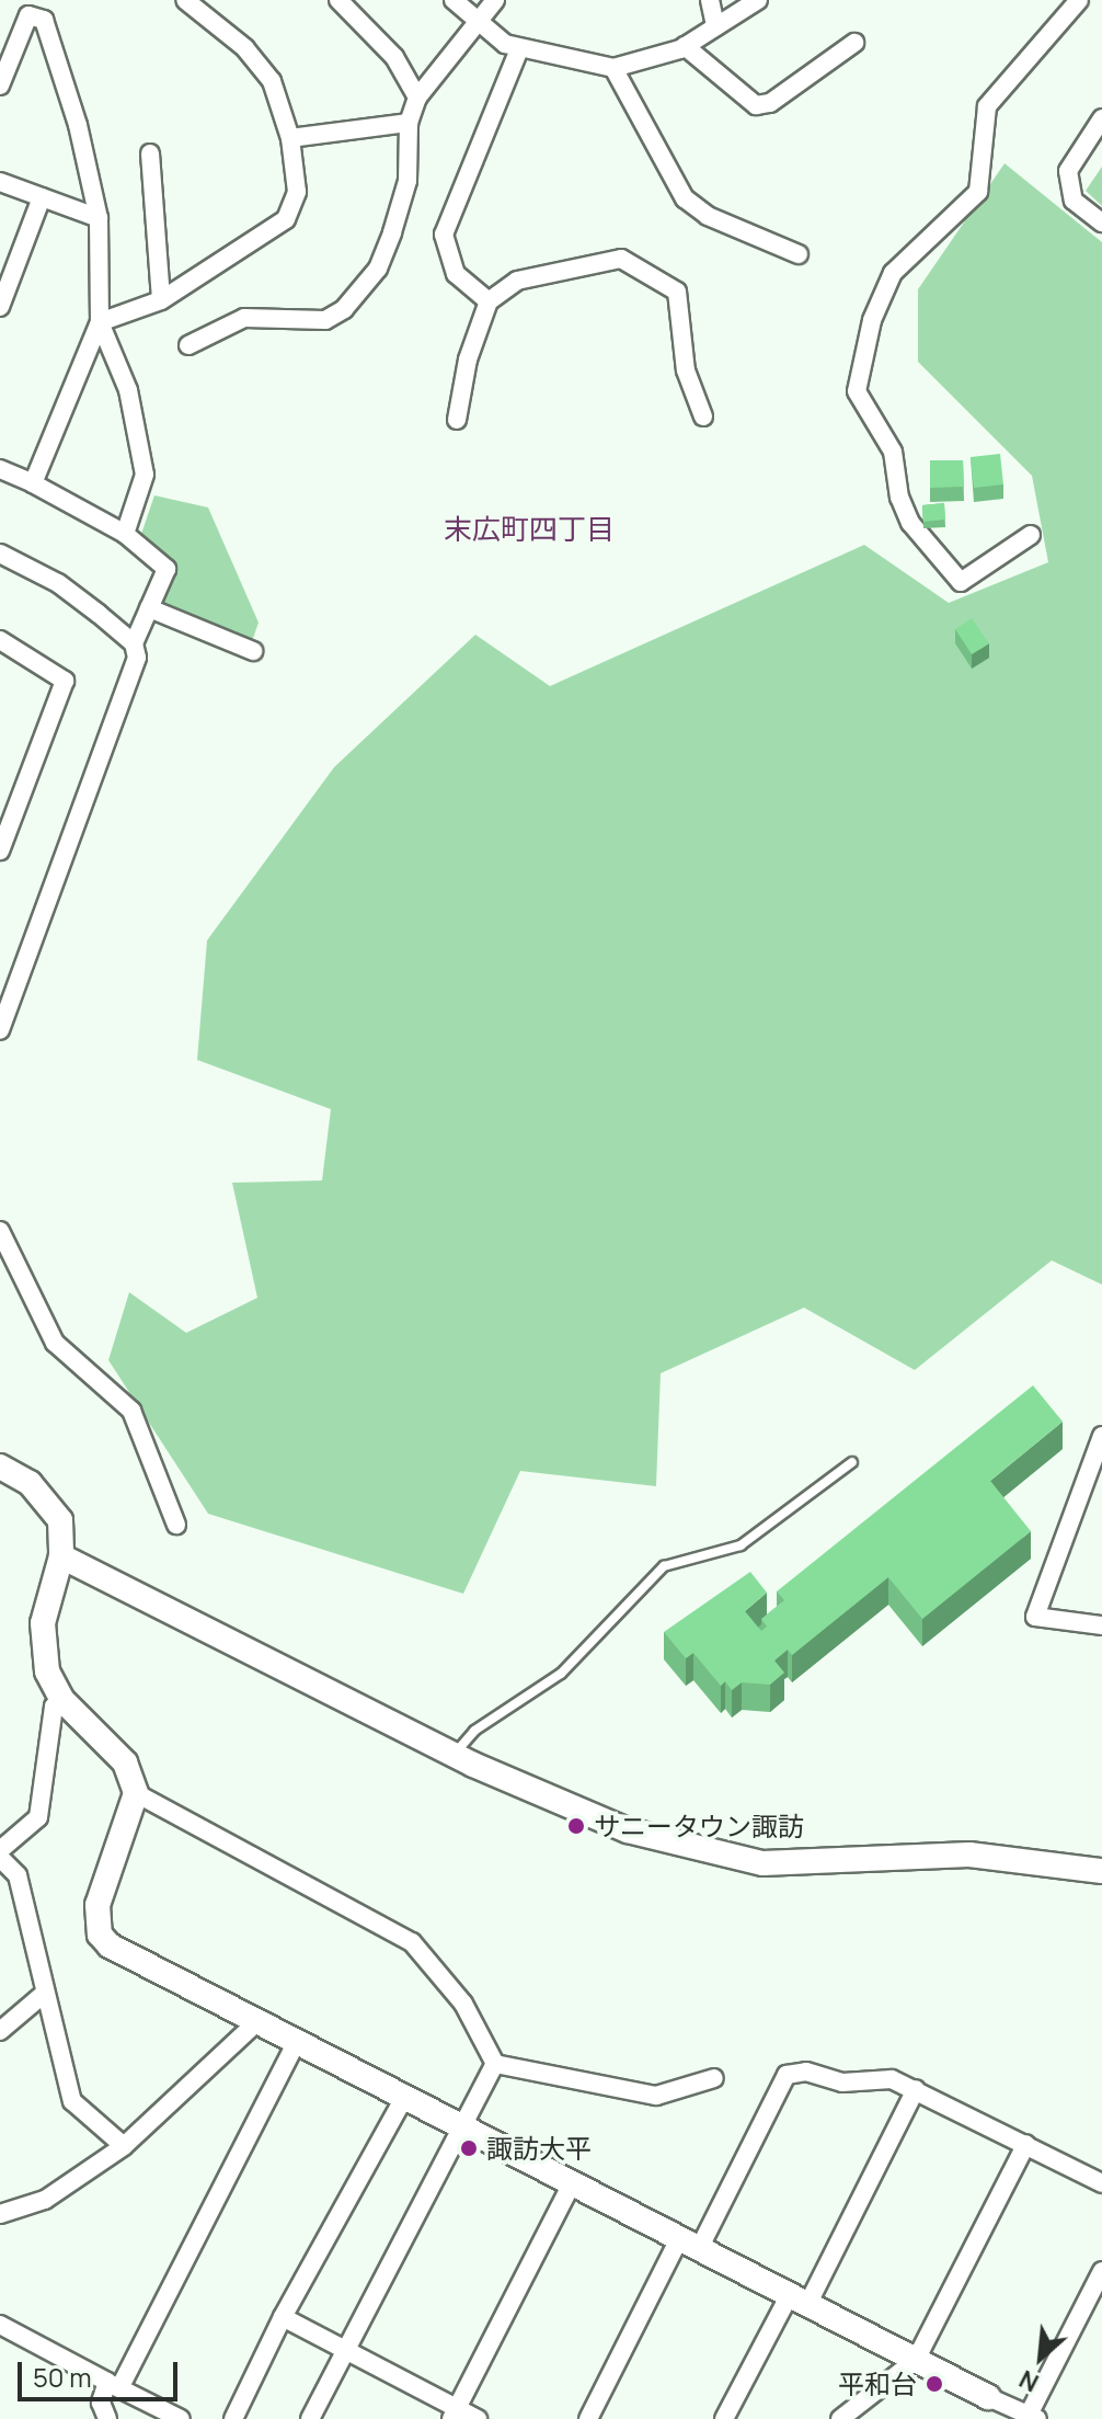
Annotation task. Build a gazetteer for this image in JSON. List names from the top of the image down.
{
  "districts": ["末広町四丁目"],
  "places": ["サニータウン諏訪", "諏訪大平", "平和台"],
  "scale_bar": "50 m",
  "north": "bottom left"
}
